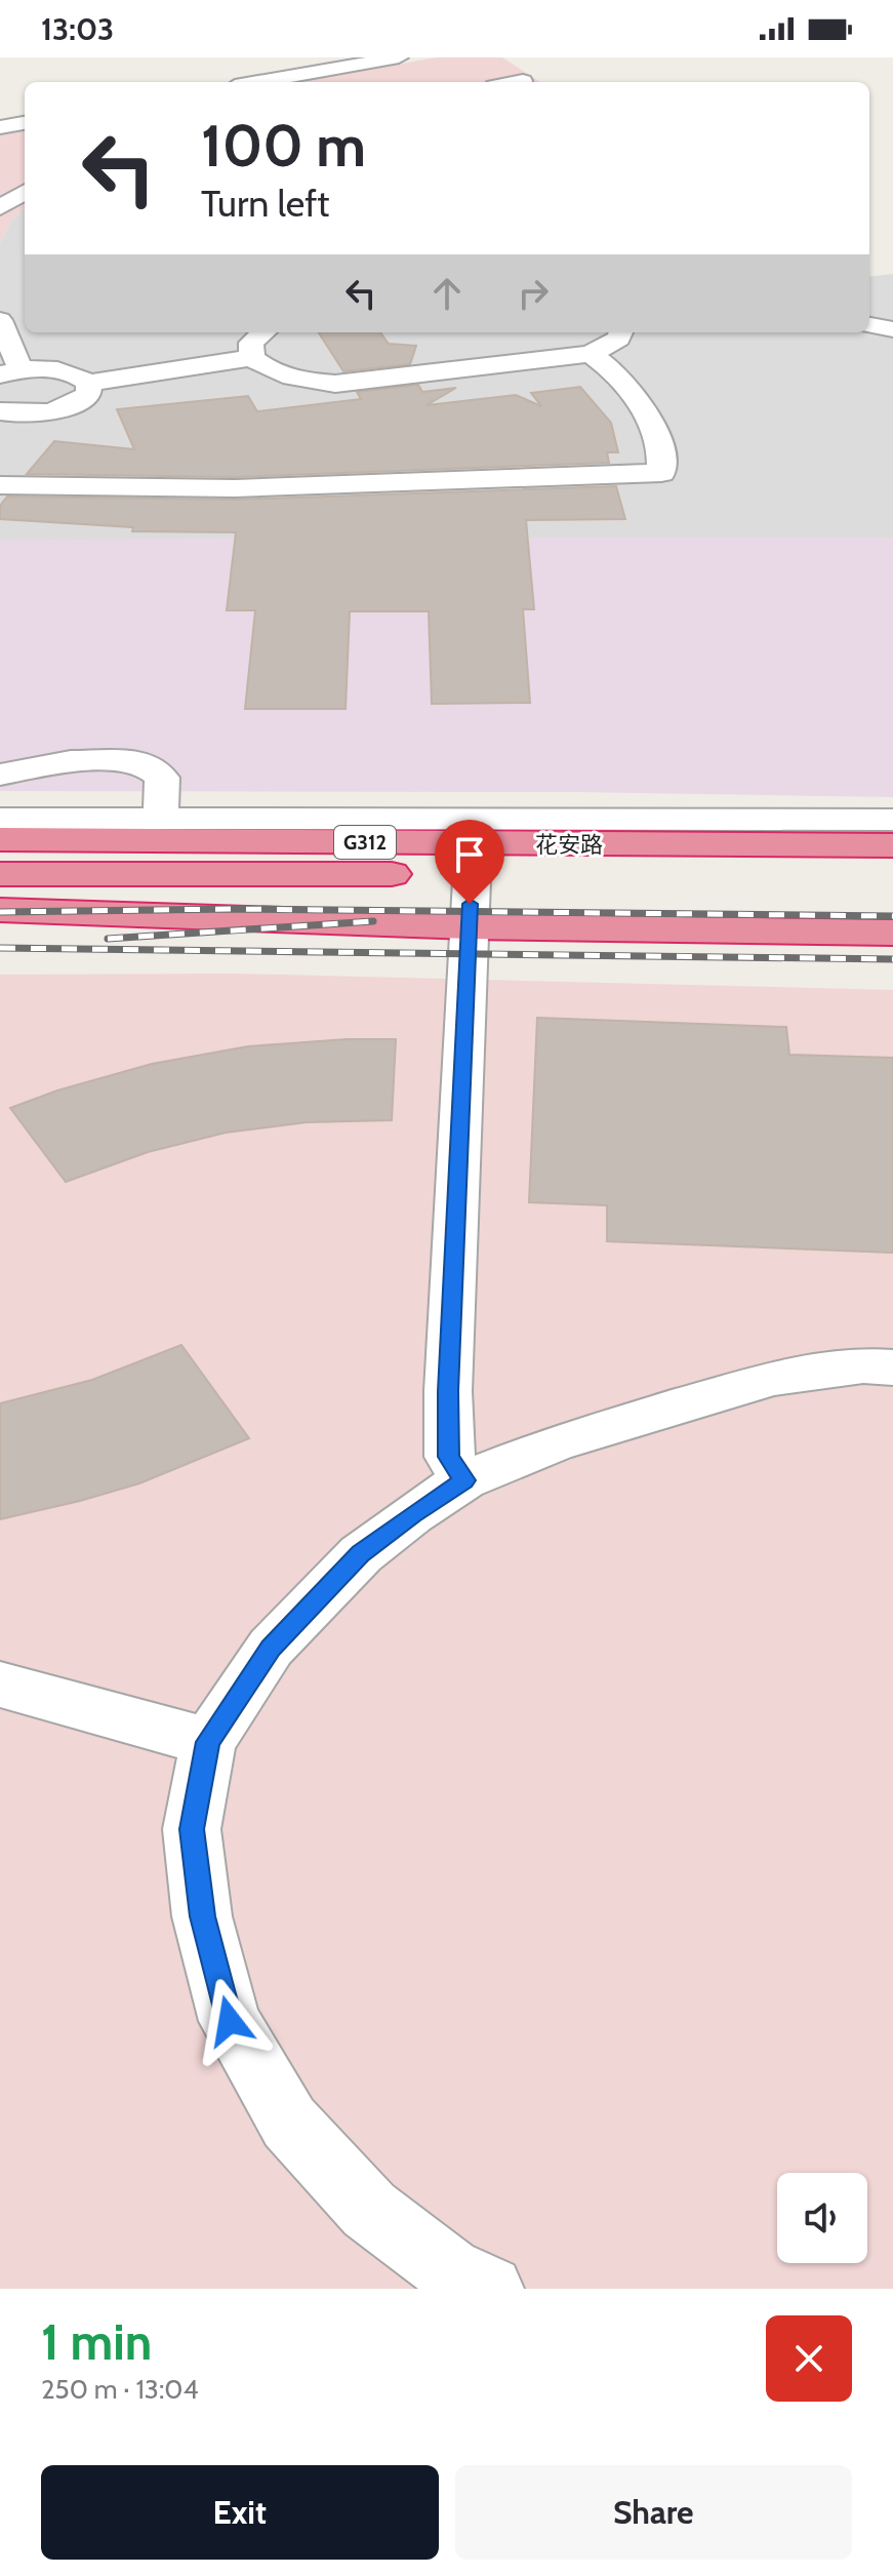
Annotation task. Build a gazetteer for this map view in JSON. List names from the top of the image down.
{
  "streets": {
    "highway": ["G312", "花安路"]
  },
  "page": {
    "status": "13:03",
    "turn": ["100 m", "Turn left"],
    "heading": ["1 min", "250 m · 13:04"],
    "buttons": ["Exit", "Share"]
  }
}
